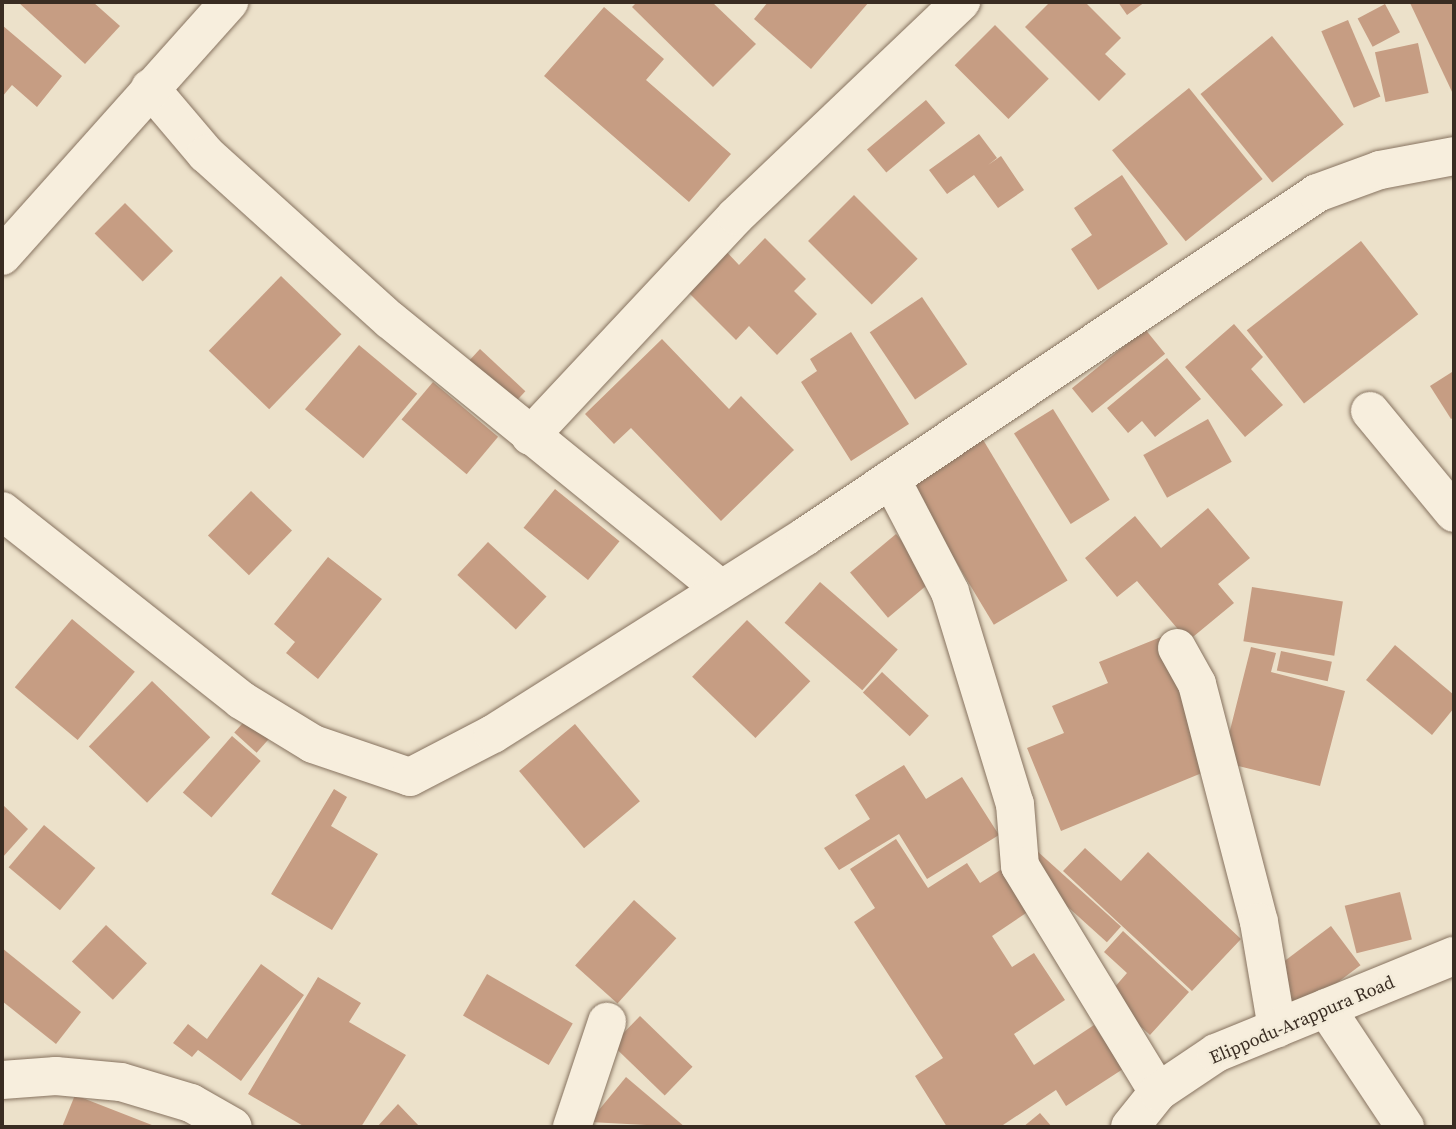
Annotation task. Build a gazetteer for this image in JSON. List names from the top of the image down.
{
  "streets": {
    "street": ["Elippodu-Arappura Road"]
  }
}
